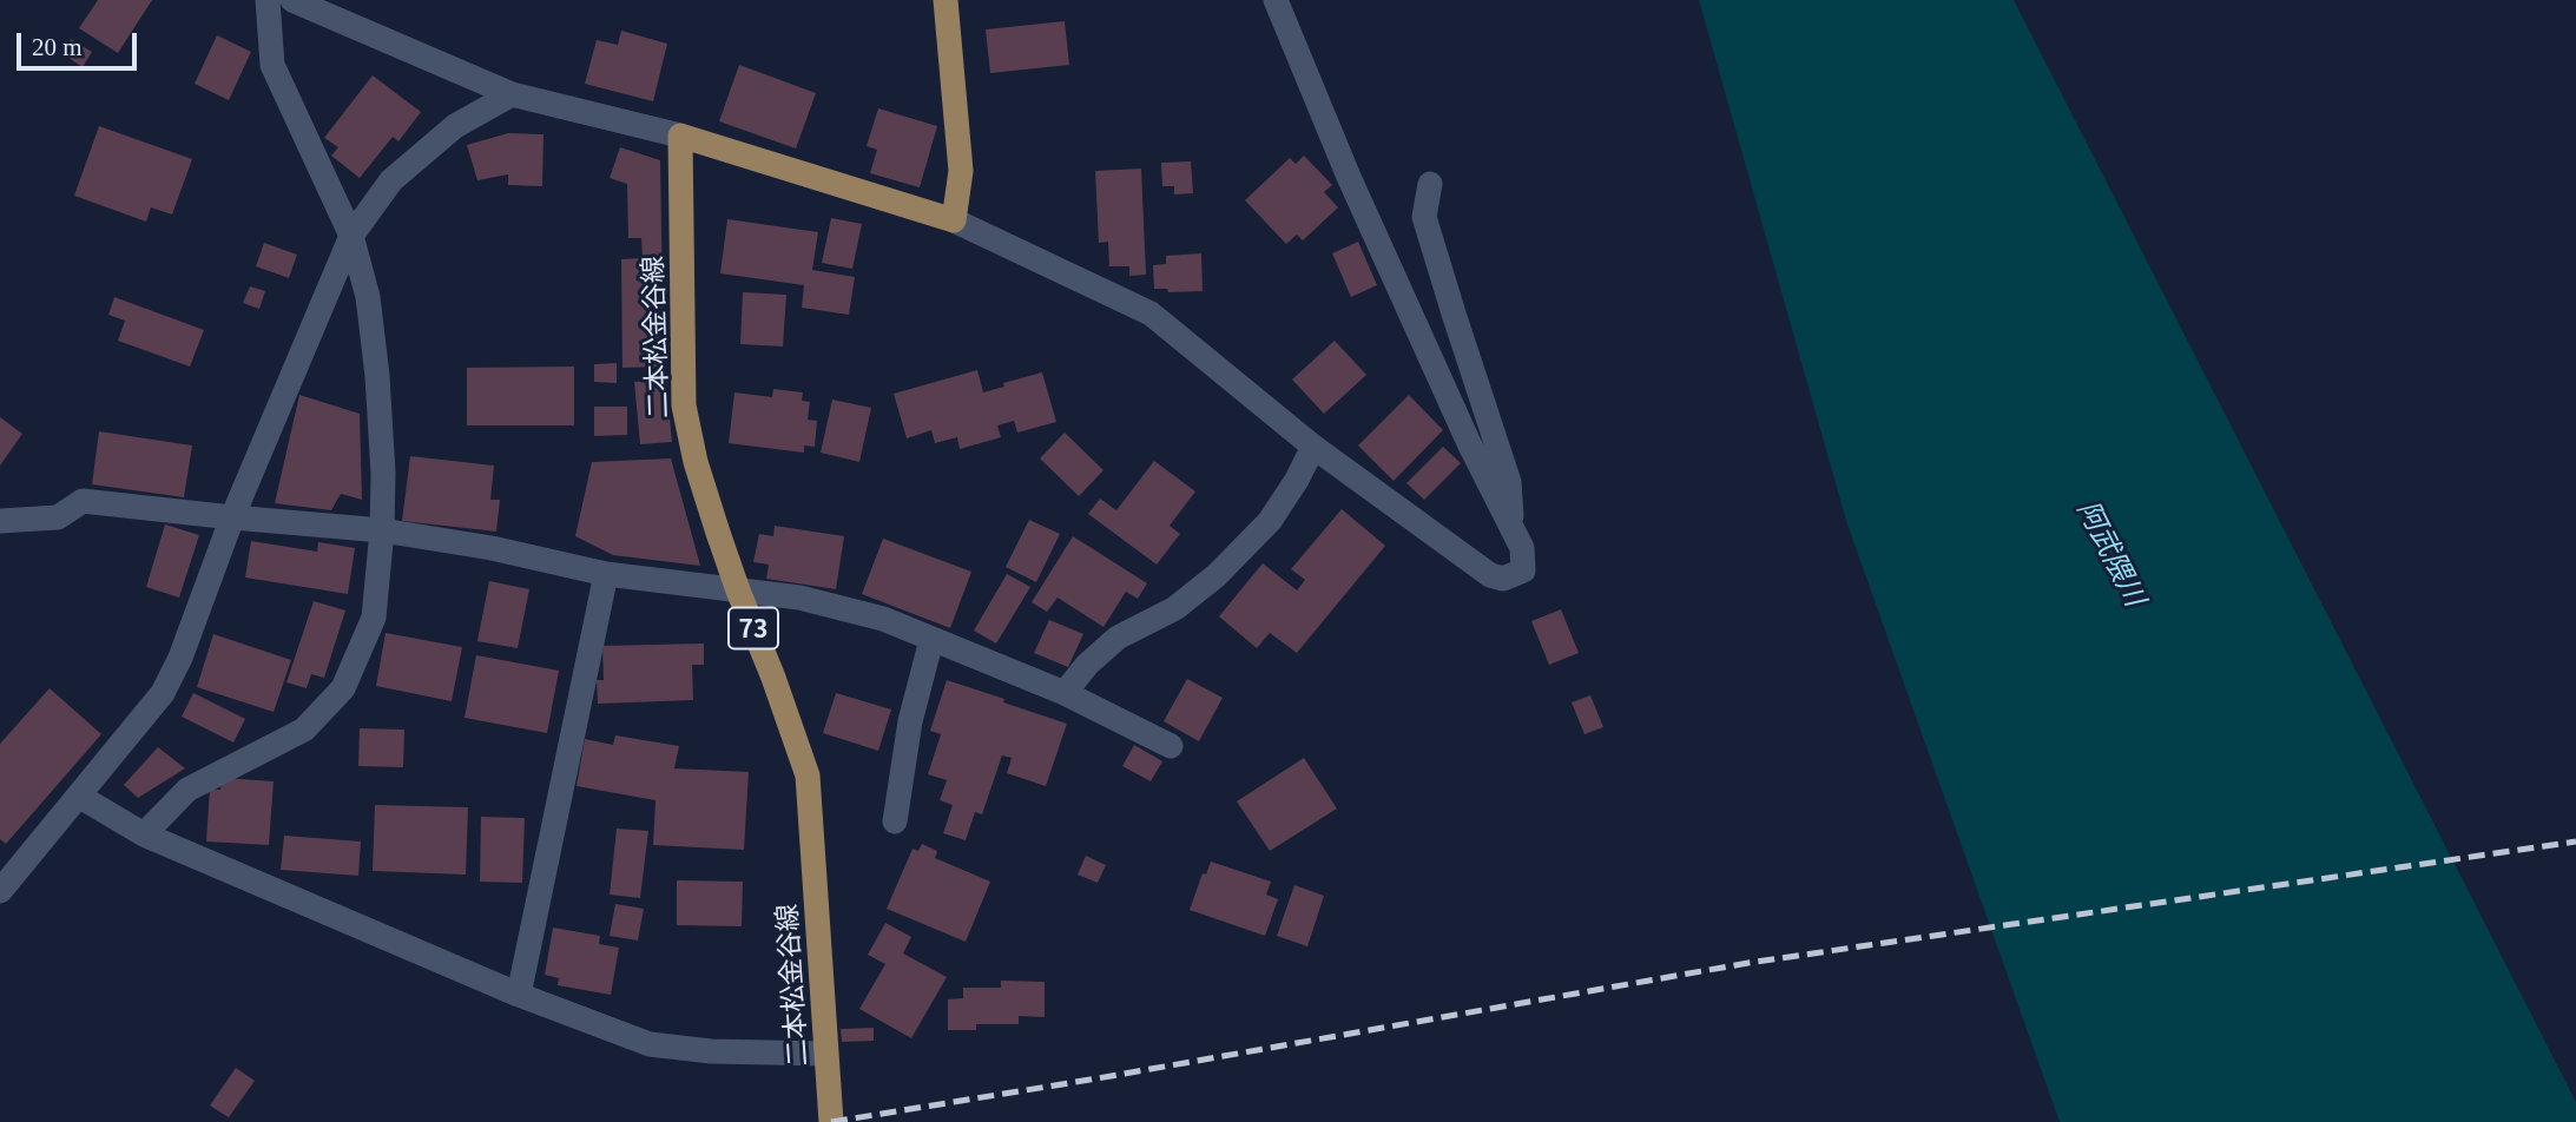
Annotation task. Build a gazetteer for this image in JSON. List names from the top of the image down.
{
  "streets": {
    "main road": ["二本松金谷線", "73"]
  },
  "water": ["阿武隈川"],
  "scale_bar": "20 m"
}
